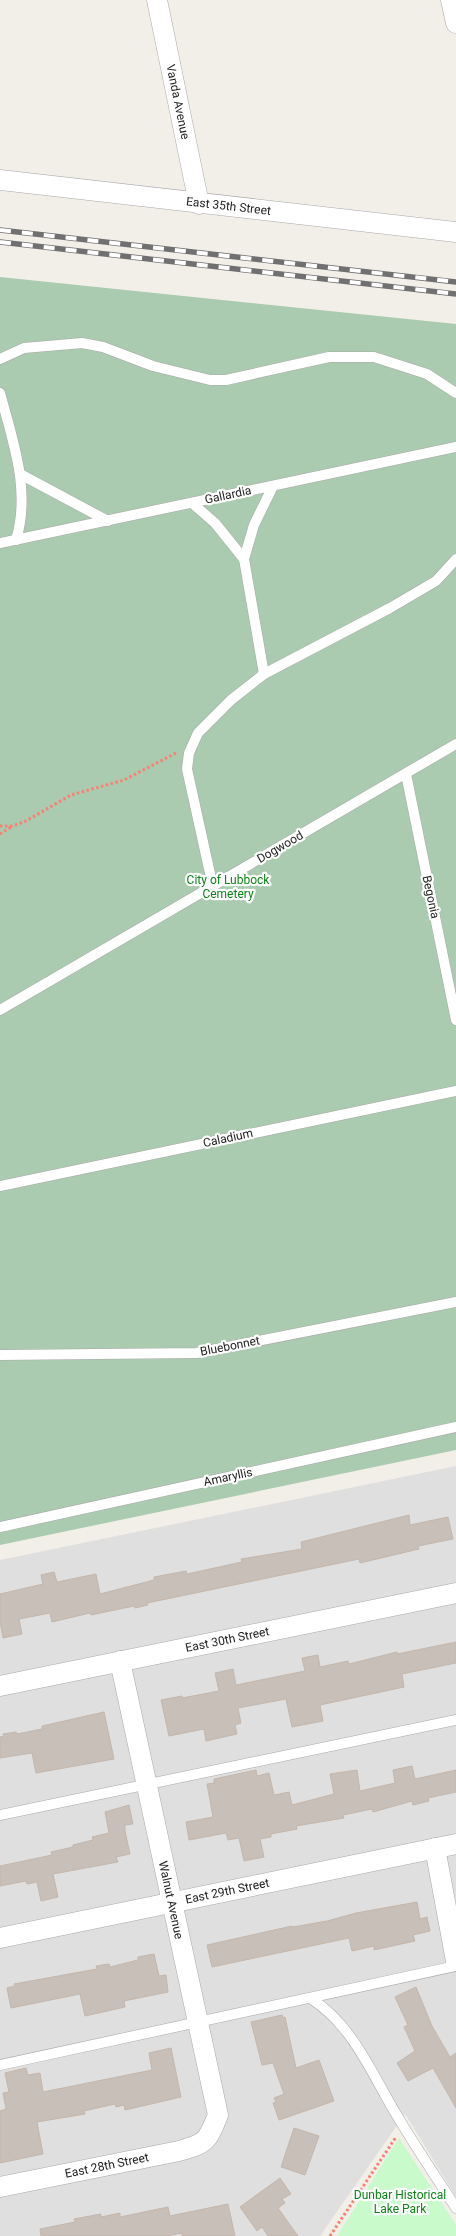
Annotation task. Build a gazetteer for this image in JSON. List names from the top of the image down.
{
  "streets": {
    "street": [
      "Vanda Avenue",
      "East 35th Street",
      "East 30th Street",
      "East 29th Street",
      "Walnut Avenue",
      "East 28th Street"
    ],
    "lane": [
      "Gallardia",
      "Dogwood",
      "Begonia",
      "Caladium",
      "Bluebonnet",
      "Amaryllis"
    ]
  },
  "crossings": [
    ["Vanda Avenue", "East 35th Street"],
    ["Dogwood", "Begonia"],
    ["East 30th Street", "Walnut Avenue"],
    ["East 29th Street", "Walnut Avenue"],
    ["Walnut Avenue", "East 28th Street"]
  ],
  "parks": ["City of Lubbock Cemetery", "Dunbar Historical Lake Park"]
}
